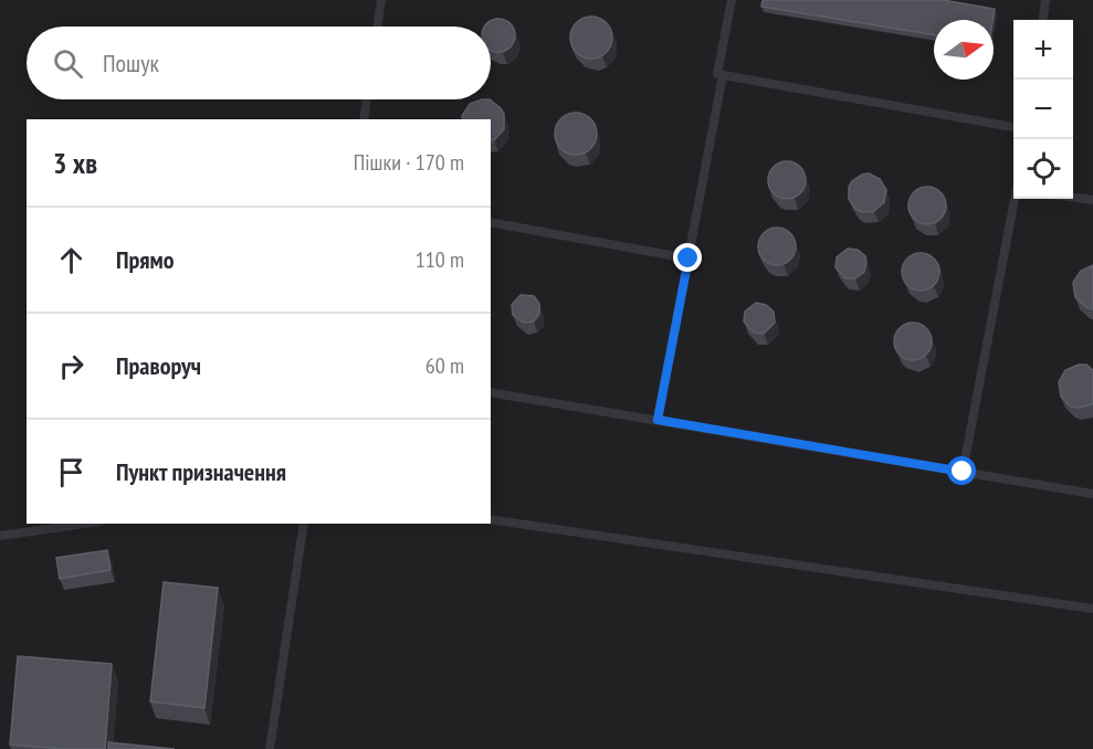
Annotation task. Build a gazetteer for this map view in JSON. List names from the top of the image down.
{
  "north": "right",
  "page": {
    "map_buttons": ["+", "−"],
    "search": "Пошук",
    "heading": ["3 хв", "Пішки · 170 m"],
    "list": [
      ["Прямо", "110 m"],
      ["Праворуч", "60 m"],
      "Пункт призначення"
    ]
  }
}
